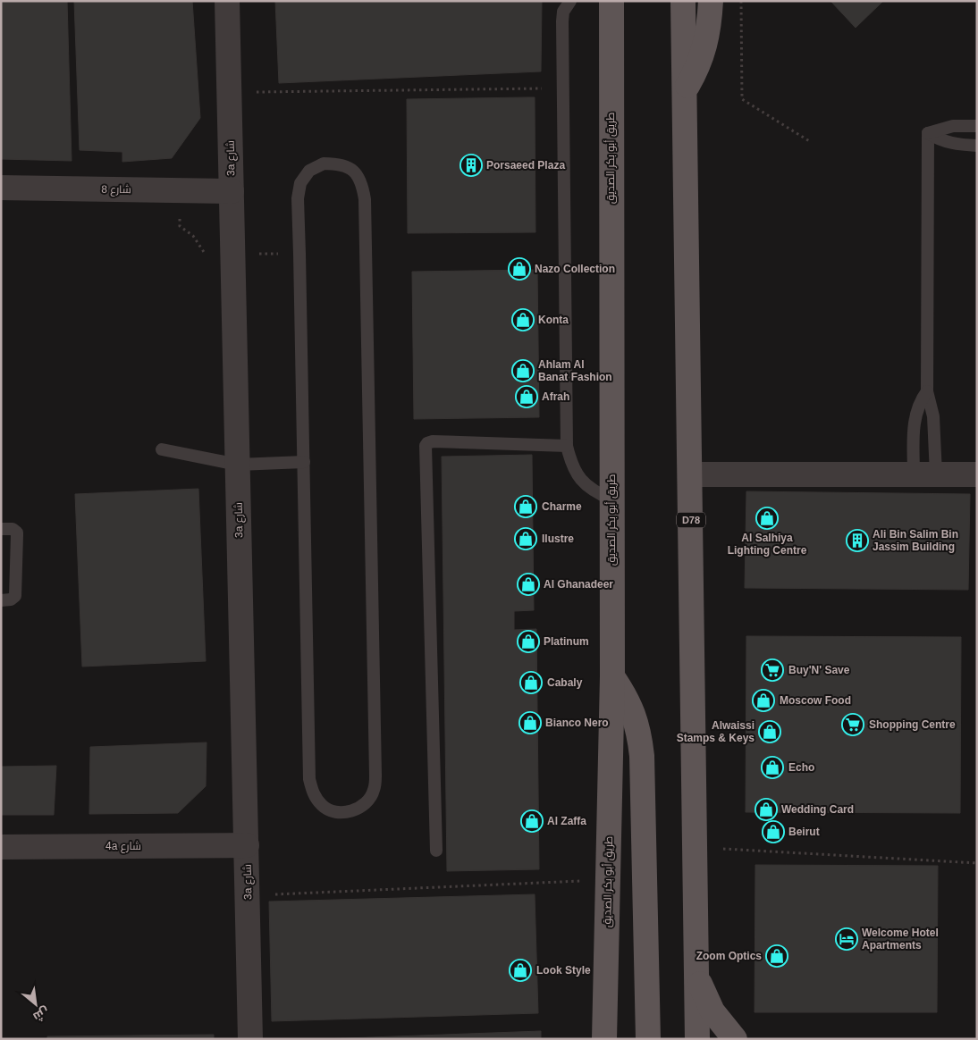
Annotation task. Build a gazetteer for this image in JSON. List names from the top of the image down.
{
  "streets": {
    "main road": ["طريق أبو بكر الصديق", "D78"],
    "street": ["3a شارع", "شارع 8", "4a شارع"]
  },
  "crossings": [
    ["3a شارع", "شارع 8"],
    ["3a شارع", "4a شارع"]
  ],
  "places": {
    "building": ["Porsaeed Plaza", "Ali Bin Salim Bin Jassim Building"],
    "shop": [
      "Nazo Collection",
      "Konta",
      "Ahlam Al Banat Fashion",
      "Afrah",
      "Charme",
      "Al Salhiya Lighting Centre",
      "Ilustre",
      "Al Ghanadeer",
      "Platinum",
      "Cabaly",
      "Moscow Food",
      "Bianco Nero",
      "Alwaissi Stamps & Keys",
      "Echo",
      "Wedding Card",
      "Al Zaffa",
      "Beirut",
      "Zoom Optics",
      "Look Style"
    ],
    "supermarket": ["Buy'N' Save", "Shopping Centre"],
    "hotel": ["Welcome Hotel Apartments"]
  },
  "north": "bottom right"
}
